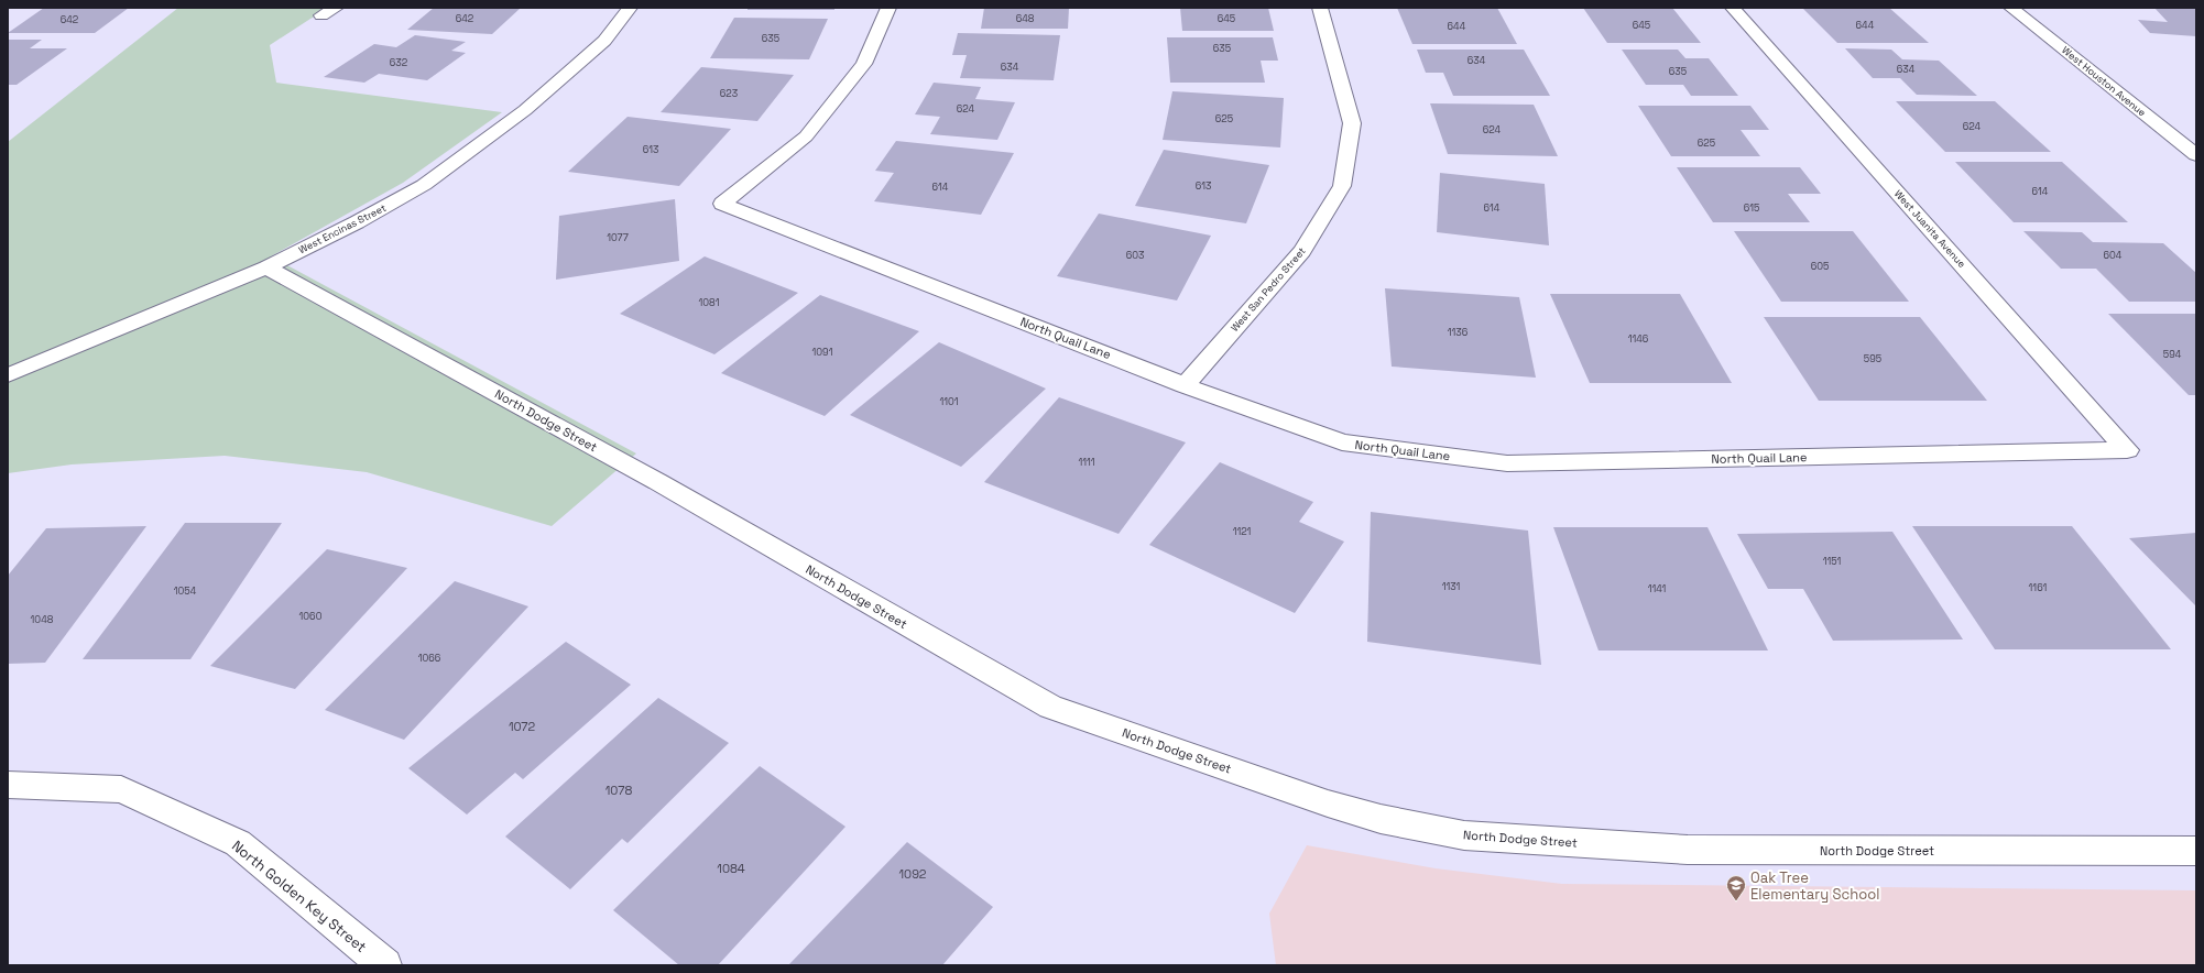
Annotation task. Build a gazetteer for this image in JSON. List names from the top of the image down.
{
  "streets": {
    "street": [
      "West Houston Avenue",
      "West Encinas Street",
      "West Juanita Avenue",
      "West San Pedro Street",
      "North Quail Lane",
      "North Dodge Street",
      "North Golden Key Street"
    ]
  },
  "crossings": [
    ["West Encinas Street", "North Dodge Street"],
    ["West Juanita Avenue", "North Quail Lane"],
    ["West San Pedro Street", "North Quail Lane"]
  ],
  "places": {
    "school or university": ["Oak Tree Elementary School"]
  },
  "house_numbers": [
    "642",
    "648",
    "645",
    "642",
    "645",
    "644",
    "644",
    "635",
    "635",
    "634",
    "632",
    "634",
    "634",
    "635",
    "623",
    "624",
    "625",
    "624",
    "624",
    "625",
    "613",
    "613",
    "614",
    "614",
    "614",
    "615",
    "1077",
    "603",
    "604",
    "605",
    "1081",
    "1136",
    "1146",
    "1091",
    "594",
    "595",
    "1101",
    "1111",
    "1121",
    "1151",
    "1131",
    "1161",
    "1141",
    "1054",
    "1060",
    "1048",
    "1066",
    "1072",
    "1078",
    "1084",
    "1092"
  ]
}
